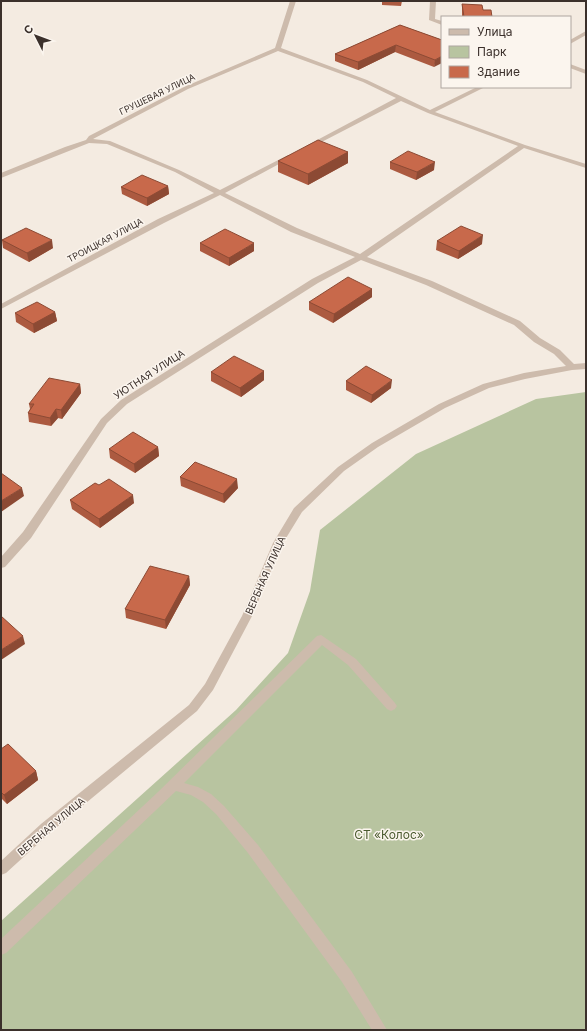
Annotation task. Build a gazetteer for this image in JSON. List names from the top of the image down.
{
  "streets": {
    "street": [
      "ГРУШЕВАЯ УЛИЦА",
      "ТРОИЦКАЯ УЛИЦА",
      "УЮТНАЯ УЛИЦА",
      "ВЕРБНАЯ УЛИЦА"
    ]
  },
  "parks": ["СТ «Колос»"],
  "legend": ["Улица", "Парк", "Здание"],
  "north": "top left"
}
